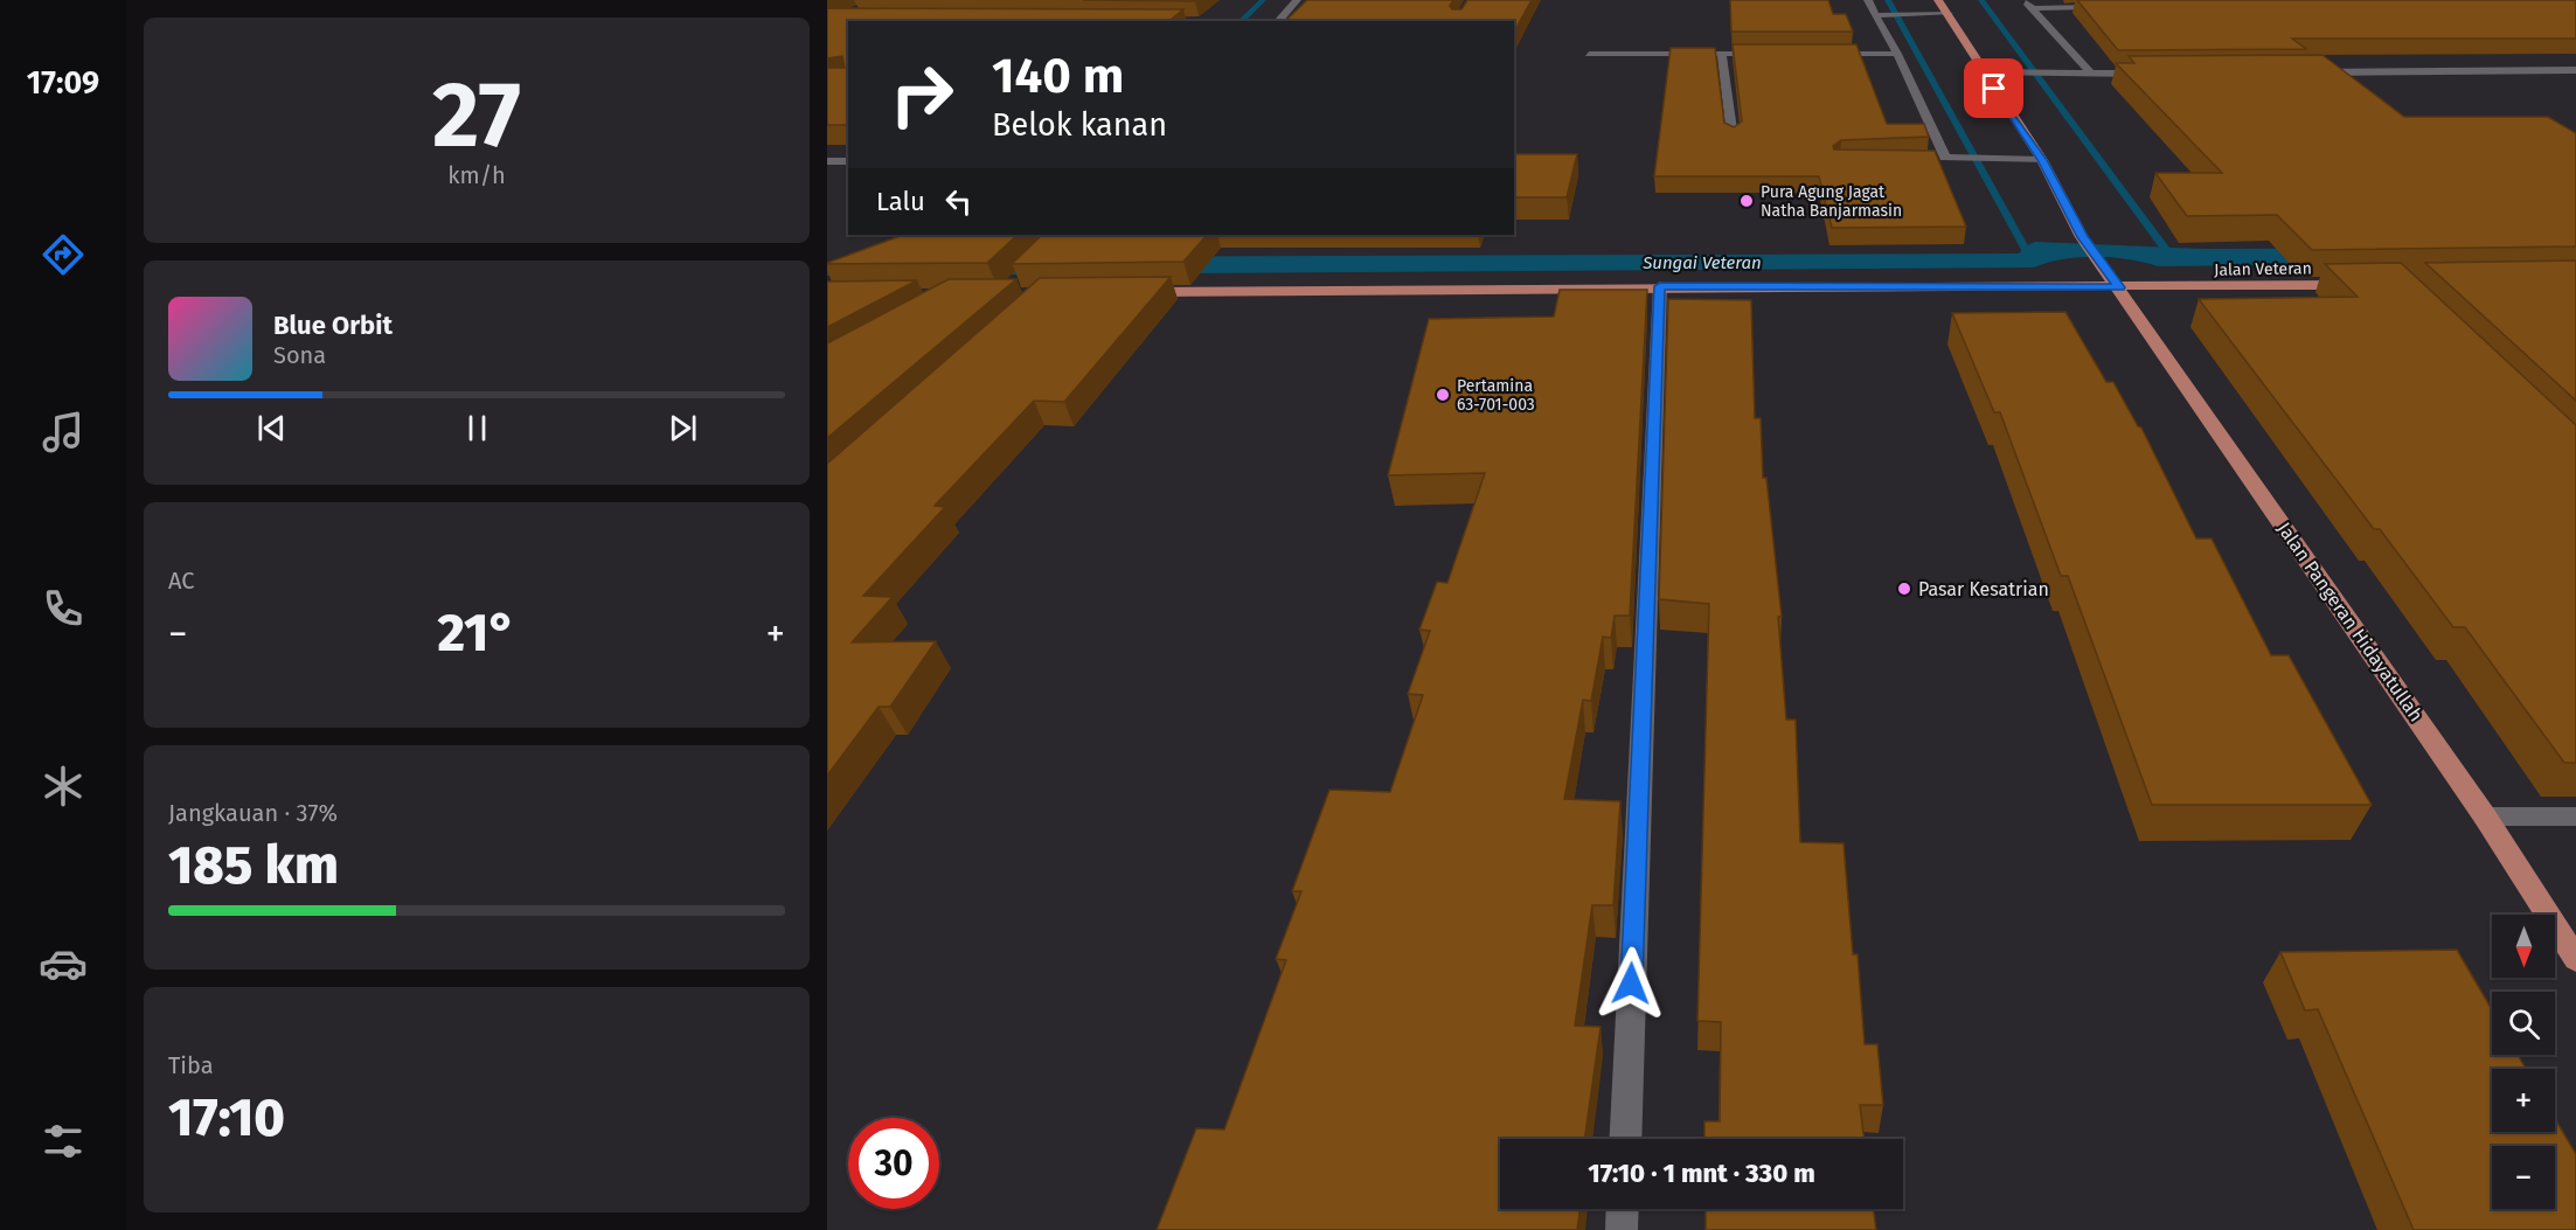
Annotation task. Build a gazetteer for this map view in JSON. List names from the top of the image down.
{
  "streets": {
    "main road": ["Jalan Veteran", "Jalan Pangeran Hidayatullah"]
  },
  "crossings": [
    ["Jalan Veteran", "Jalan Pangeran Hidayatullah"]
  ],
  "water": ["Sungai Veteran"],
  "places": ["Pura Agung Jagat Natha Banjarmasin", "Pertamina 63-701-003", "Pasar Kesatrian"],
  "north": "bottom",
  "page": {
    "tabs": "17:09",
    "tile": [
      ["27", "km/h"],
      "AC",
      ["Jangkauan · 37%", "185 km"],
      ["Tiba", "17:10"]
    ],
    "turn": ["140 m", "Belok kanan"],
    "then": "Lalu",
    "song": ["Blue Orbit", "Sona"],
    "heat": ["−", "21°", "+"],
    "map_buttons": ["+", "−"],
    "limit": "30",
    "trip": "17:10 · 1 mnt · 330 m"
  }
}
